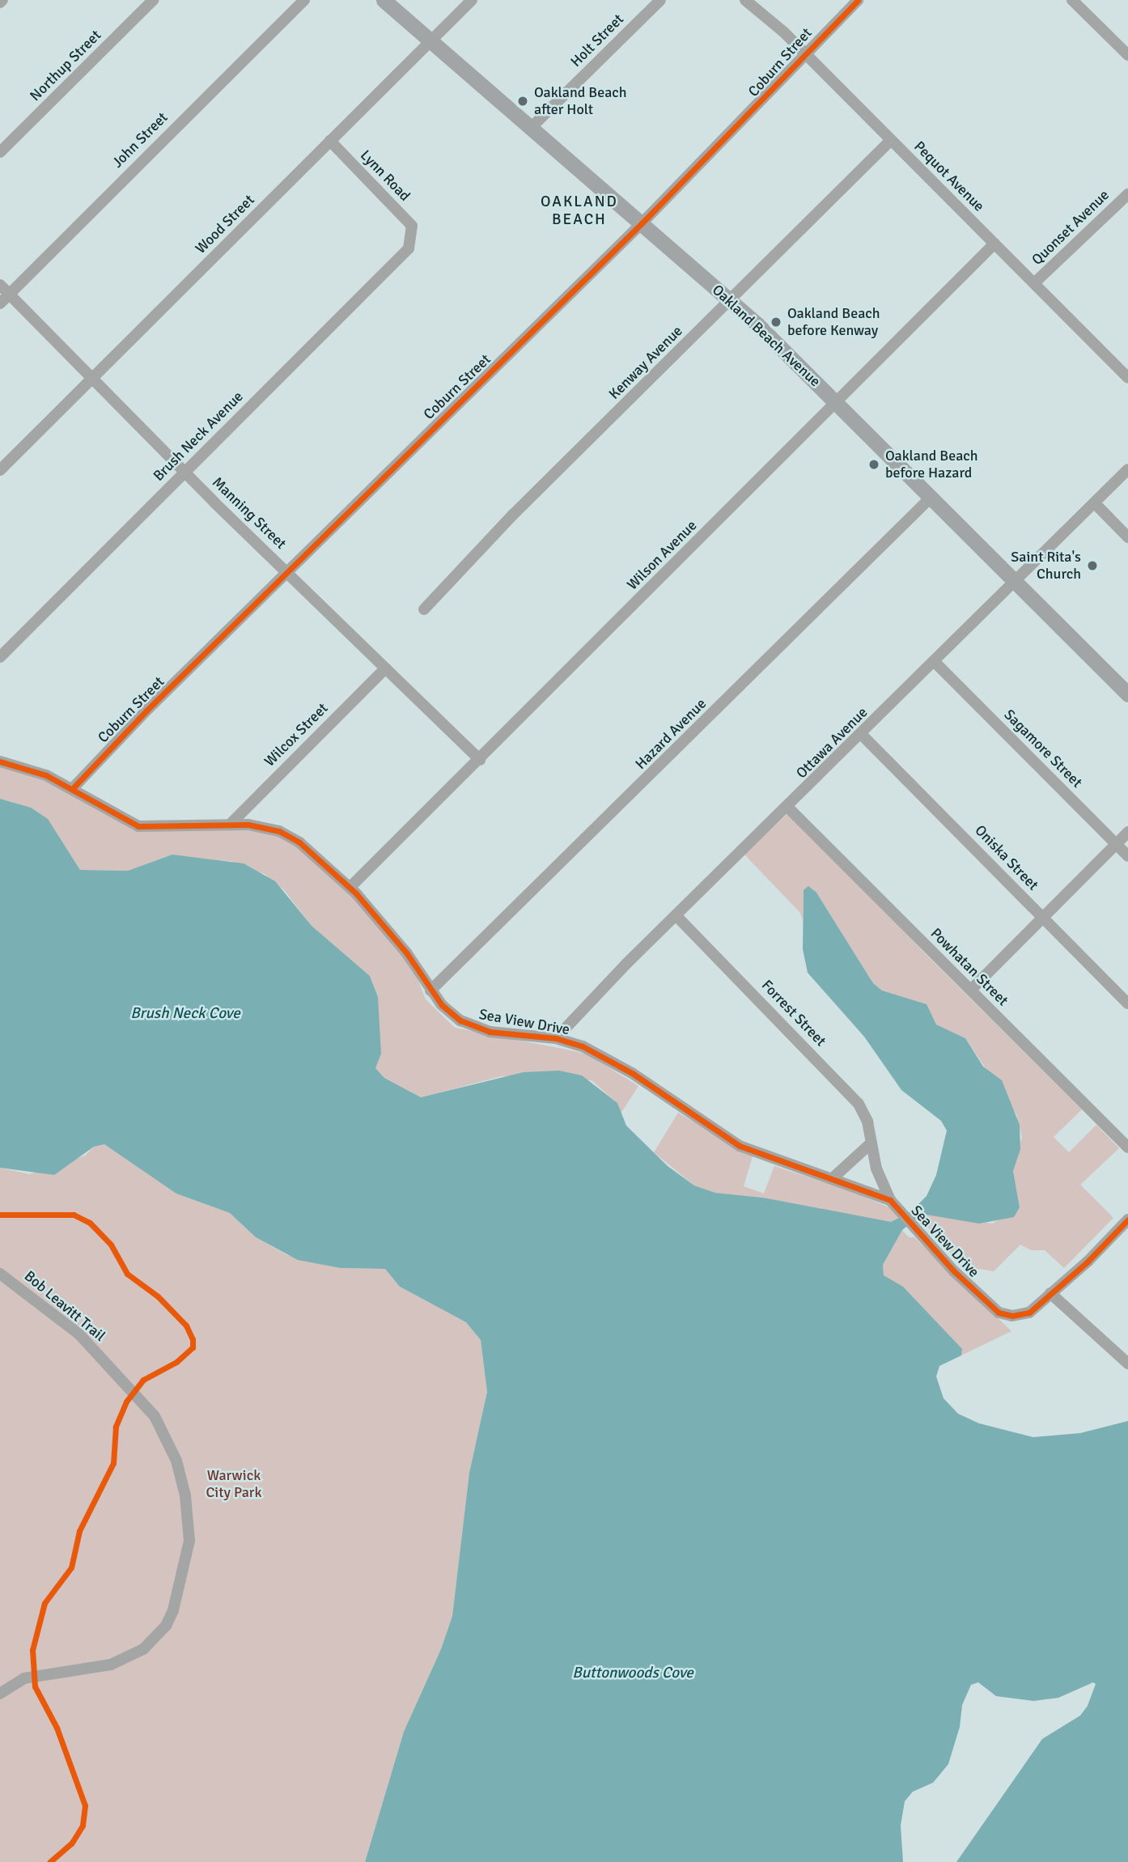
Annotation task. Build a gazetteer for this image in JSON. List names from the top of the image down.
{
  "streets": {
    "street": [
      "Holt Street",
      "Coburn Street",
      "Northup Street",
      "John Street",
      "Lynn Road",
      "Pequot Avenue",
      "Wood Street",
      "Quonset Avenue",
      "Oakland Beach Avenue",
      "Kenway Avenue",
      "Brush Neck Avenue",
      "Manning Street",
      "Wilson Avenue",
      "Hazard Avenue",
      "Wilcox Street",
      "Ottawa Avenue",
      "Sagamore Street",
      "Oniska Street",
      "Powhatan Street",
      "Forrest Street",
      "Sea View Drive",
      "Bob Leavitt Trail"
    ]
  },
  "crossings": [
    ["Holt Street", "Oakland Beach Avenue"],
    ["Coburn Street", "Pequot Avenue"],
    ["Coburn Street", "Oakland Beach Avenue"],
    ["Coburn Street", "Manning Street"],
    ["Coburn Street", "Sea View Drive"],
    ["John Street", "Manning Street"],
    ["Lynn Road", "Wood Street"],
    ["Lynn Road", "Brush Neck Avenue"],
    ["Pequot Avenue", "Quonset Avenue"],
    ["Pequot Avenue", "Kenway Avenue"],
    ["Pequot Avenue", "Wilson Avenue"],
    ["Wood Street", "Oakland Beach Avenue"],
    ["Wood Street", "Manning Street"],
    ["Oakland Beach Avenue", "Kenway Avenue"],
    ["Oakland Beach Avenue", "Wilson Avenue"],
    ["Oakland Beach Avenue", "Hazard Avenue"],
    ["Oakland Beach Avenue", "Ottawa Avenue"],
    ["Brush Neck Avenue", "Manning Street"],
    ["Manning Street", "Wilson Avenue"],
    ["Manning Street", "Wilcox Street"],
    ["Wilson Avenue", "Sea View Drive"],
    ["Hazard Avenue", "Sea View Drive"],
    ["Wilcox Street", "Sea View Drive"],
    ["Ottawa Avenue", "Sagamore Street"],
    ["Ottawa Avenue", "Oniska Street"],
    ["Ottawa Avenue", "Powhatan Street"],
    ["Ottawa Avenue", "Forrest Street"],
    ["Ottawa Avenue", "Sea View Drive"],
    ["Forrest Street", "Sea View Drive"]
  ],
  "districts": ["OAKLAND BEACH"],
  "water": ["Brush Neck Cove", "Buttonwoods Cove"],
  "parks": ["Warwick City Park"],
  "places": [
    "Oakland Beach after Holt",
    "Oakland Beach before Kenway",
    "Oakland Beach before Hazard",
    "Saint Rita's Church"
  ]
}
